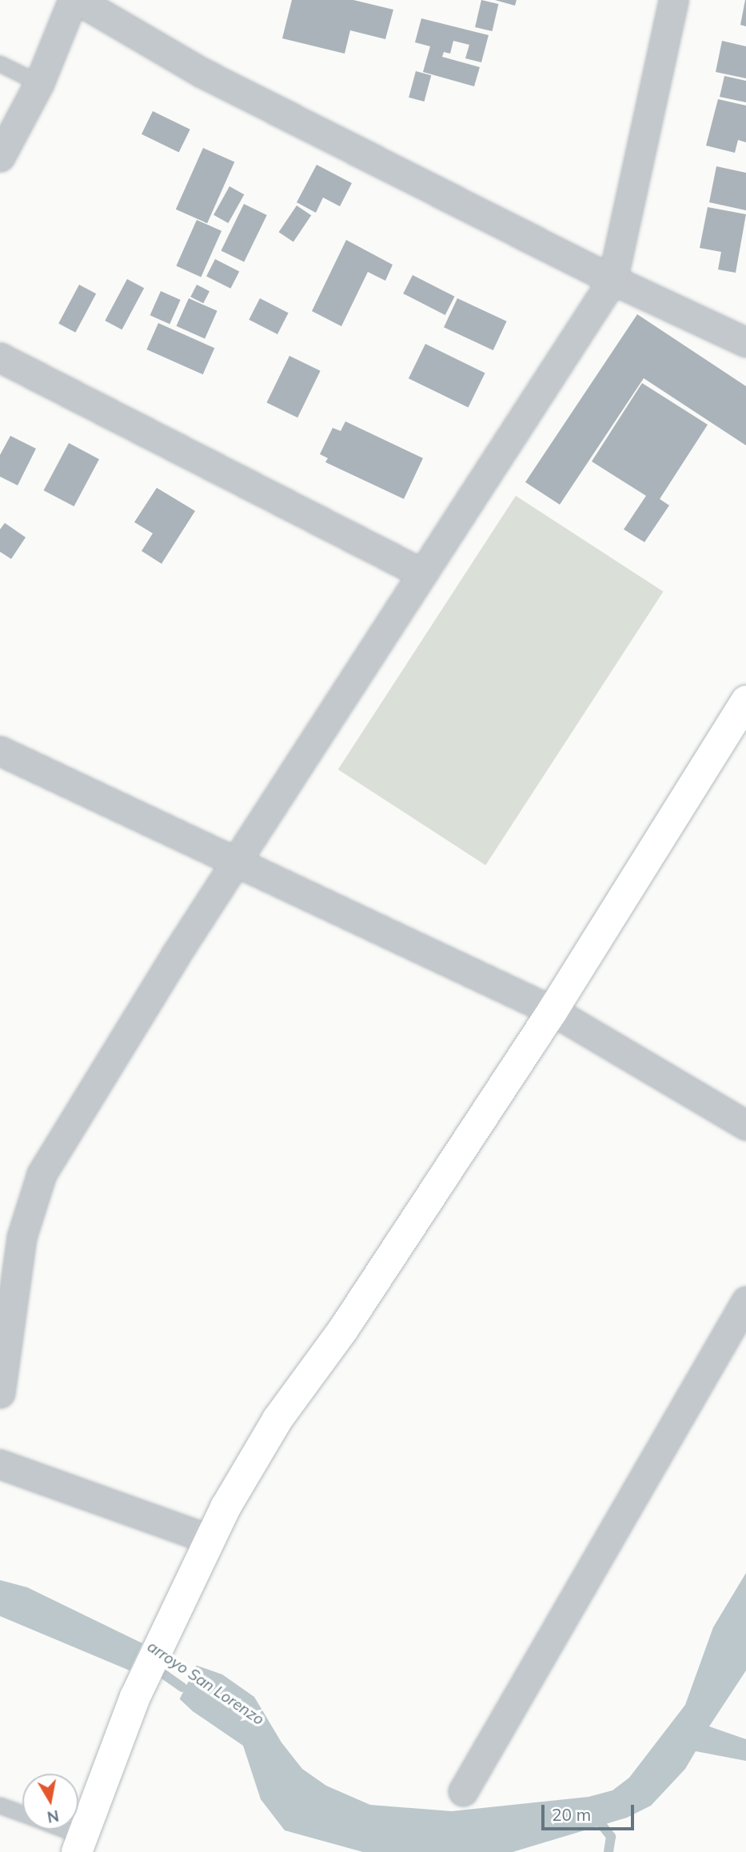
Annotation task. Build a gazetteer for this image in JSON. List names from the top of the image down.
{
  "water": ["arroyo San Lorenzo"],
  "scale_bar": "20 m",
  "north": "bottom"
}
